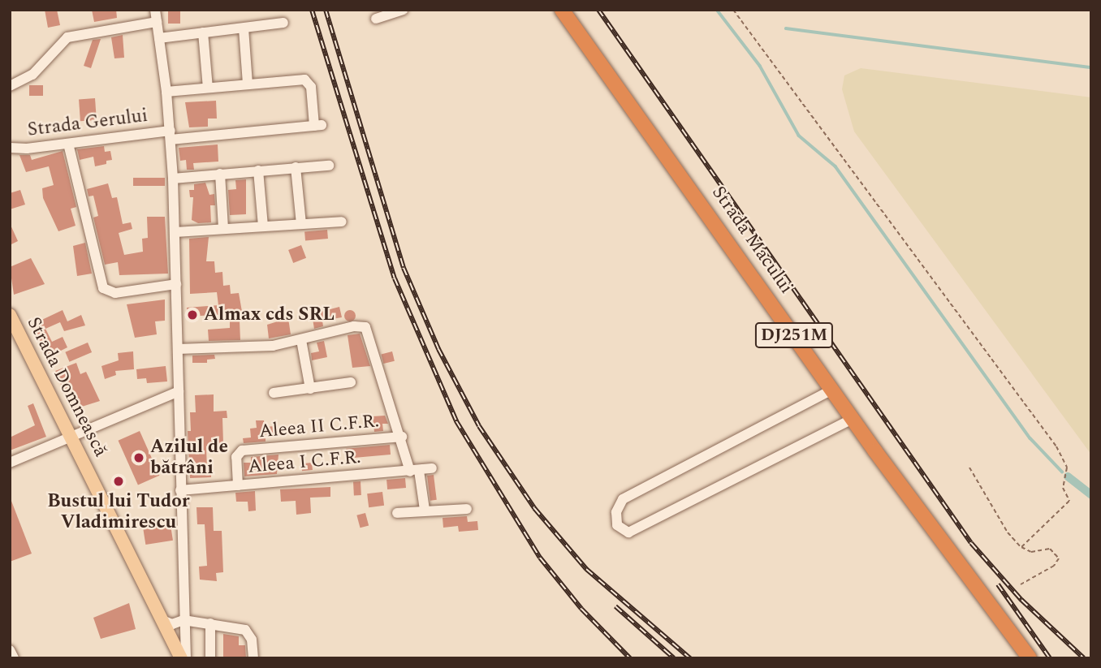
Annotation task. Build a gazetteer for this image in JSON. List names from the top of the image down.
{
  "streets": {
    "highway": ["Strada Macului", "DJ251M"],
    "main road": ["Strada Domnească"],
    "street": ["Strada Gerului", "Aleea II C.F.R.", "Aleea I C.F.R."]
  },
  "crossings": [
    ["Aleea II C.F.R.", "Aleea I C.F.R."]
  ],
  "places": ["Almax cds SRL", "Azilul de bătrâni", "Bustul lui Tudor Vladimirescu"]
}
